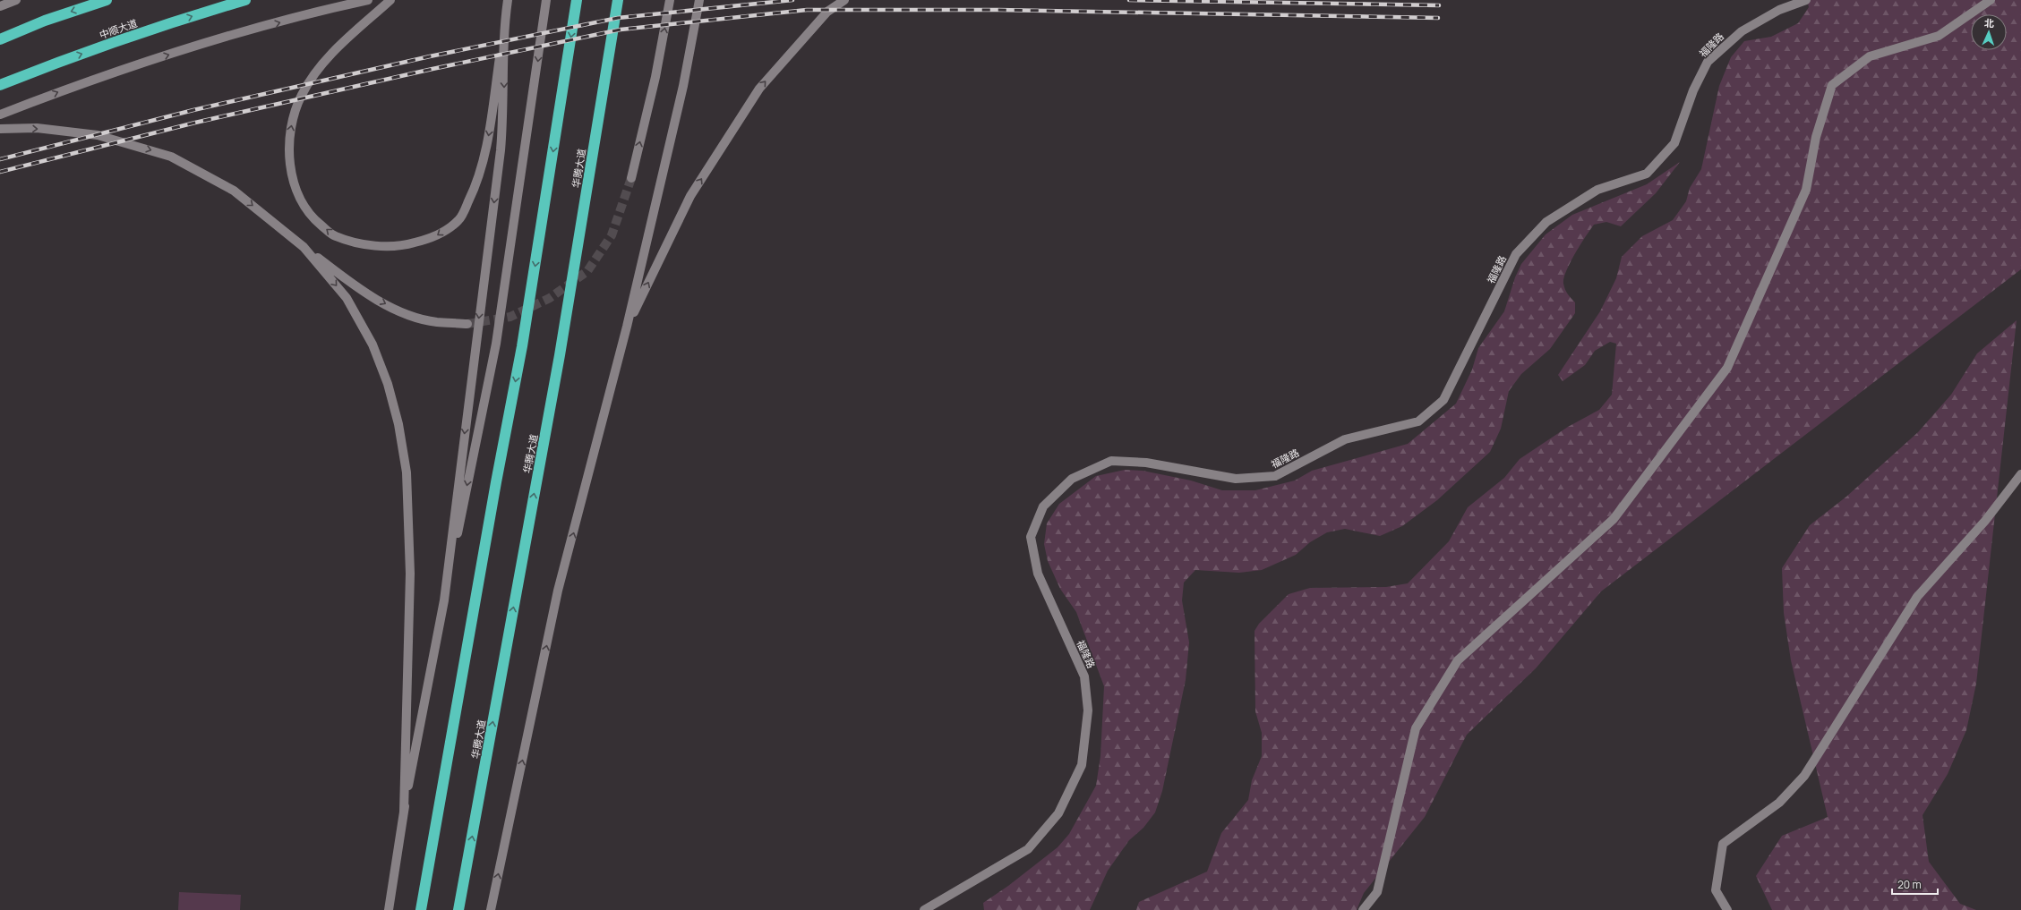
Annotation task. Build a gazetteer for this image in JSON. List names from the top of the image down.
{
  "streets": {
    "highway": ["中顺大道", "华腾大道"],
    "main road": ["福隆路"]
  },
  "scale_bar": "20 m",
  "north": "top"
}
